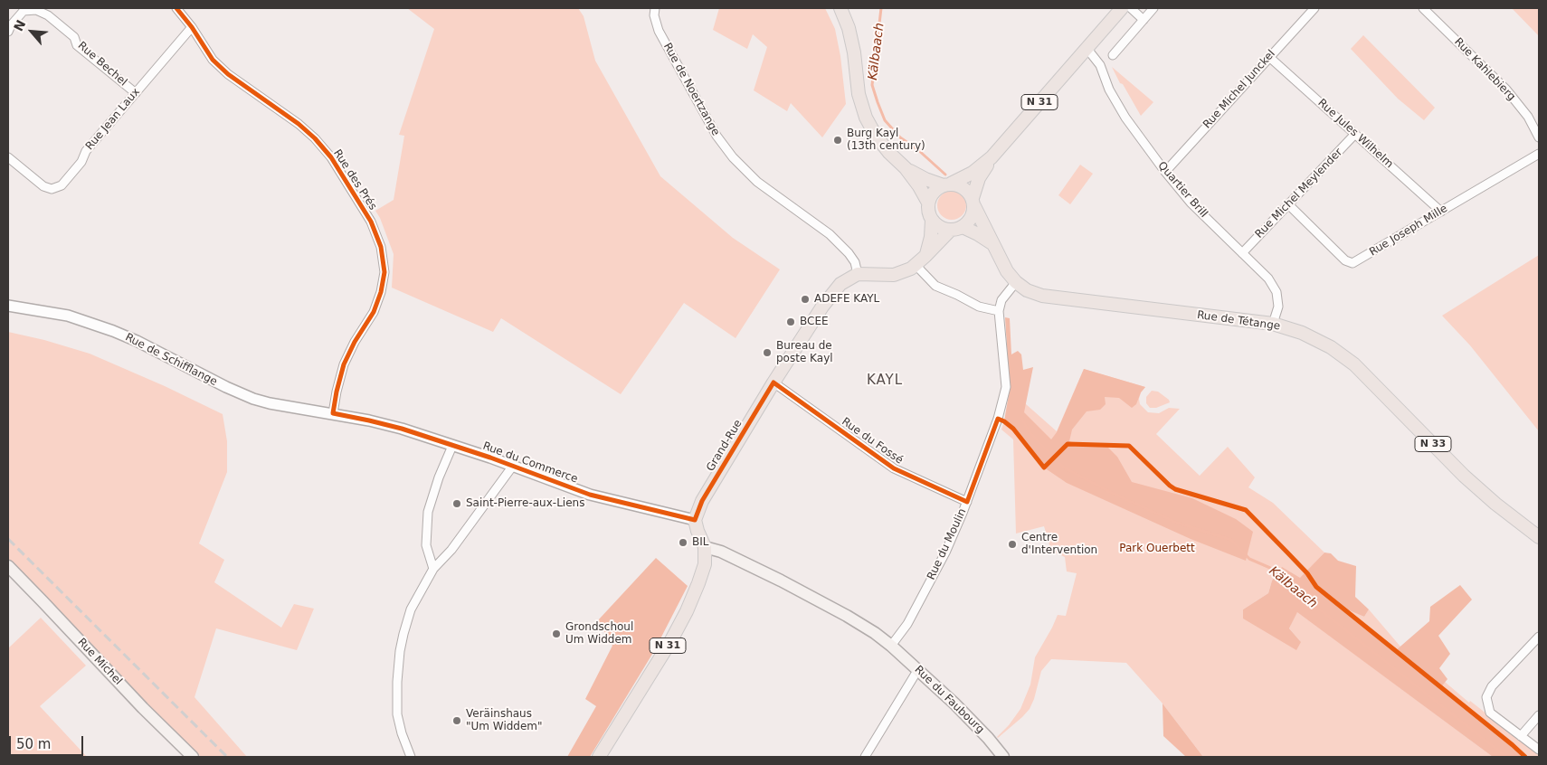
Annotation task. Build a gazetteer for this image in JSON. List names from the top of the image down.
{
  "streets": {
    "main road": [
      "N 31",
      "Rue de Tétange",
      "N 33",
      "Grand-Rue",
      "Rue Michel",
      "Rue du Faubourg"
    ],
    "street": [
      "Rue Bechel",
      "Rue Kahlebierg",
      "Rue de Noertzange",
      "Rue Michel Junckel",
      "Rue Jean Laux",
      "Rue Jules Wilhelm",
      "Rue des Prés",
      "Quartier Brill",
      "Rue Michel Meylender",
      "Rue Joseph Mille",
      "Rue de Schifflange",
      "Rue du Fossé",
      "Rue du Commerce",
      "Rue du Moulin"
    ]
  },
  "crossings": [
    ["Rue Bechel", "Rue Jean Laux"],
    ["Rue de Noertzange", "Grand-Rue"],
    ["Rue Michel Junckel", "Rue Jules Wilhelm"],
    ["Rue Michel Junckel", "Quartier Brill"],
    ["N 31", "Quartier Brill"],
    ["N 31", "N 33"],
    ["N 31", "Grand-Rue"],
    ["N 31", "Rue du Commerce"],
    ["Rue Jean Laux", "Rue des Prés"],
    ["Rue Jules Wilhelm", "Rue Michel Meylender"],
    ["Rue Jules Wilhelm", "Rue Joseph Mille"],
    ["Rue des Prés", "Rue de Schifflange"],
    ["Rue des Prés", "Rue du Commerce"],
    ["Quartier Brill", "Rue Michel Meylender"],
    ["Quartier Brill", "Rue de Tétange"],
    ["Rue Michel Meylender", "Rue Joseph Mille"],
    ["Rue de Tétange", "N 33"],
    ["Rue de Schifflange", "Rue du Commerce"],
    ["Rue du Fossé", "Grand-Rue"],
    ["Rue du Fossé", "Rue du Moulin"],
    ["Grand-Rue", "Rue du Commerce"],
    ["Rue du Moulin", "Rue du Faubourg"]
  ],
  "districts": ["KAYL"],
  "water": ["Kälbaach"],
  "parks": ["Park Ouerbett"],
  "places": [
    "Burg Kayl (13th century)",
    "ADEFE KAYL",
    "BCEE",
    "Bureau de poste Kayl",
    "Saint-Pierre-aux-Liens",
    "BIL",
    "Centre d'Intervention",
    "Grondschoul Um Widdem",
    "Veräinshaus \"Um Widdem\""
  ],
  "scale_bar": "50 m",
  "north": "top left"
}
